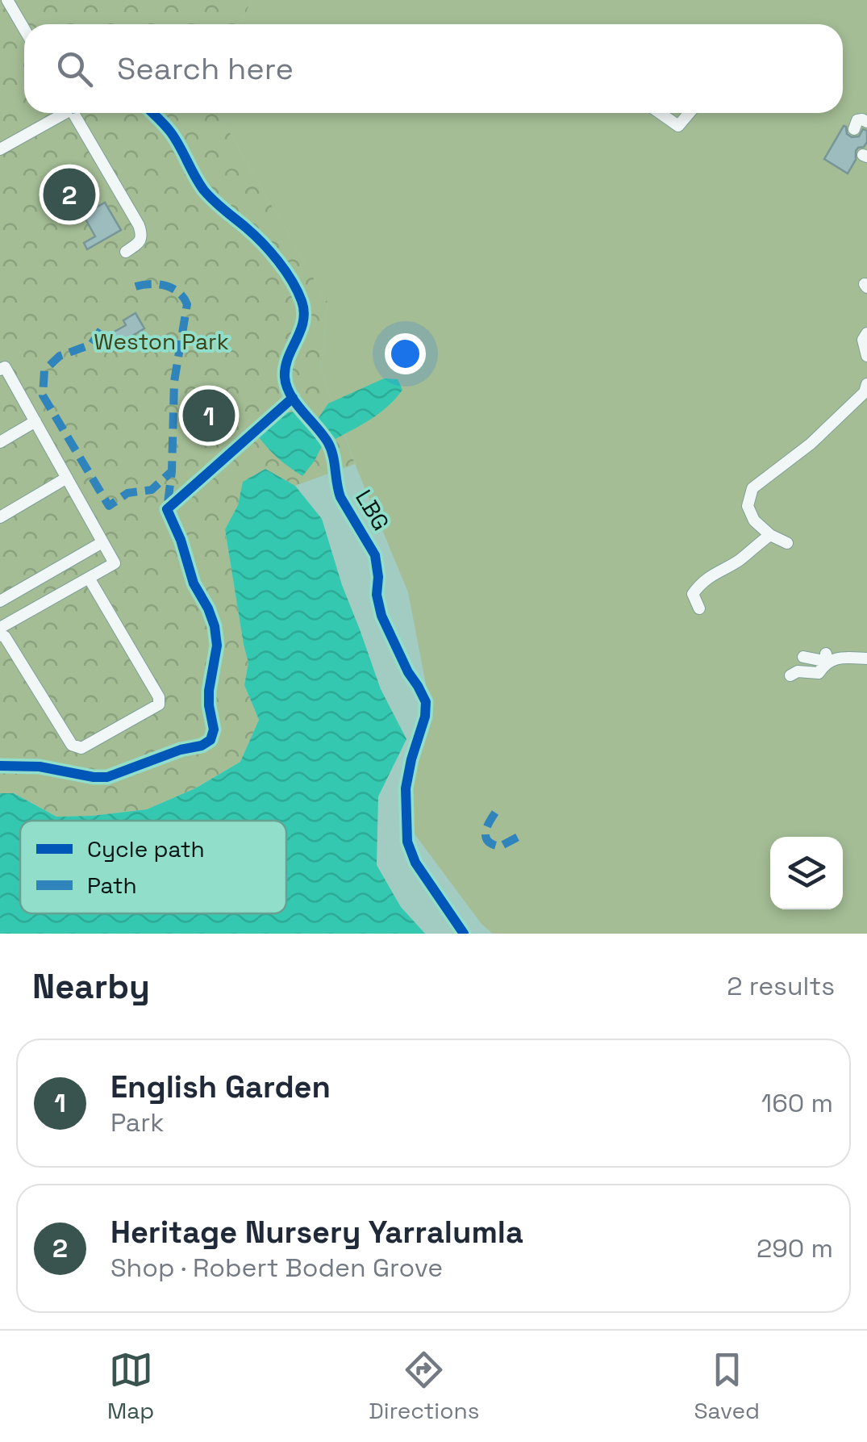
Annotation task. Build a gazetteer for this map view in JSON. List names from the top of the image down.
{
  "streets": {
    "cycle path": ["LBG"]
  },
  "parks": ["Weston Park"],
  "legend": ["Cycle path", "Path"],
  "page": {
    "search": "Search here",
    "pins": ["2", "1"],
    "heading": ["Nearby", "2 results"],
    "list": [
      {
        "mark": "1",
        "name": "English Garden",
        "note": "Park",
        "value": "160 m"
      },
      {
        "mark": "2",
        "name": "Heritage Nursery Yarralumla",
        "note": "Shop · Robert Boden Grove",
        "value": "290 m"
      }
    ],
    "nav": ["Map", "Directions", "Saved"]
  }
}
